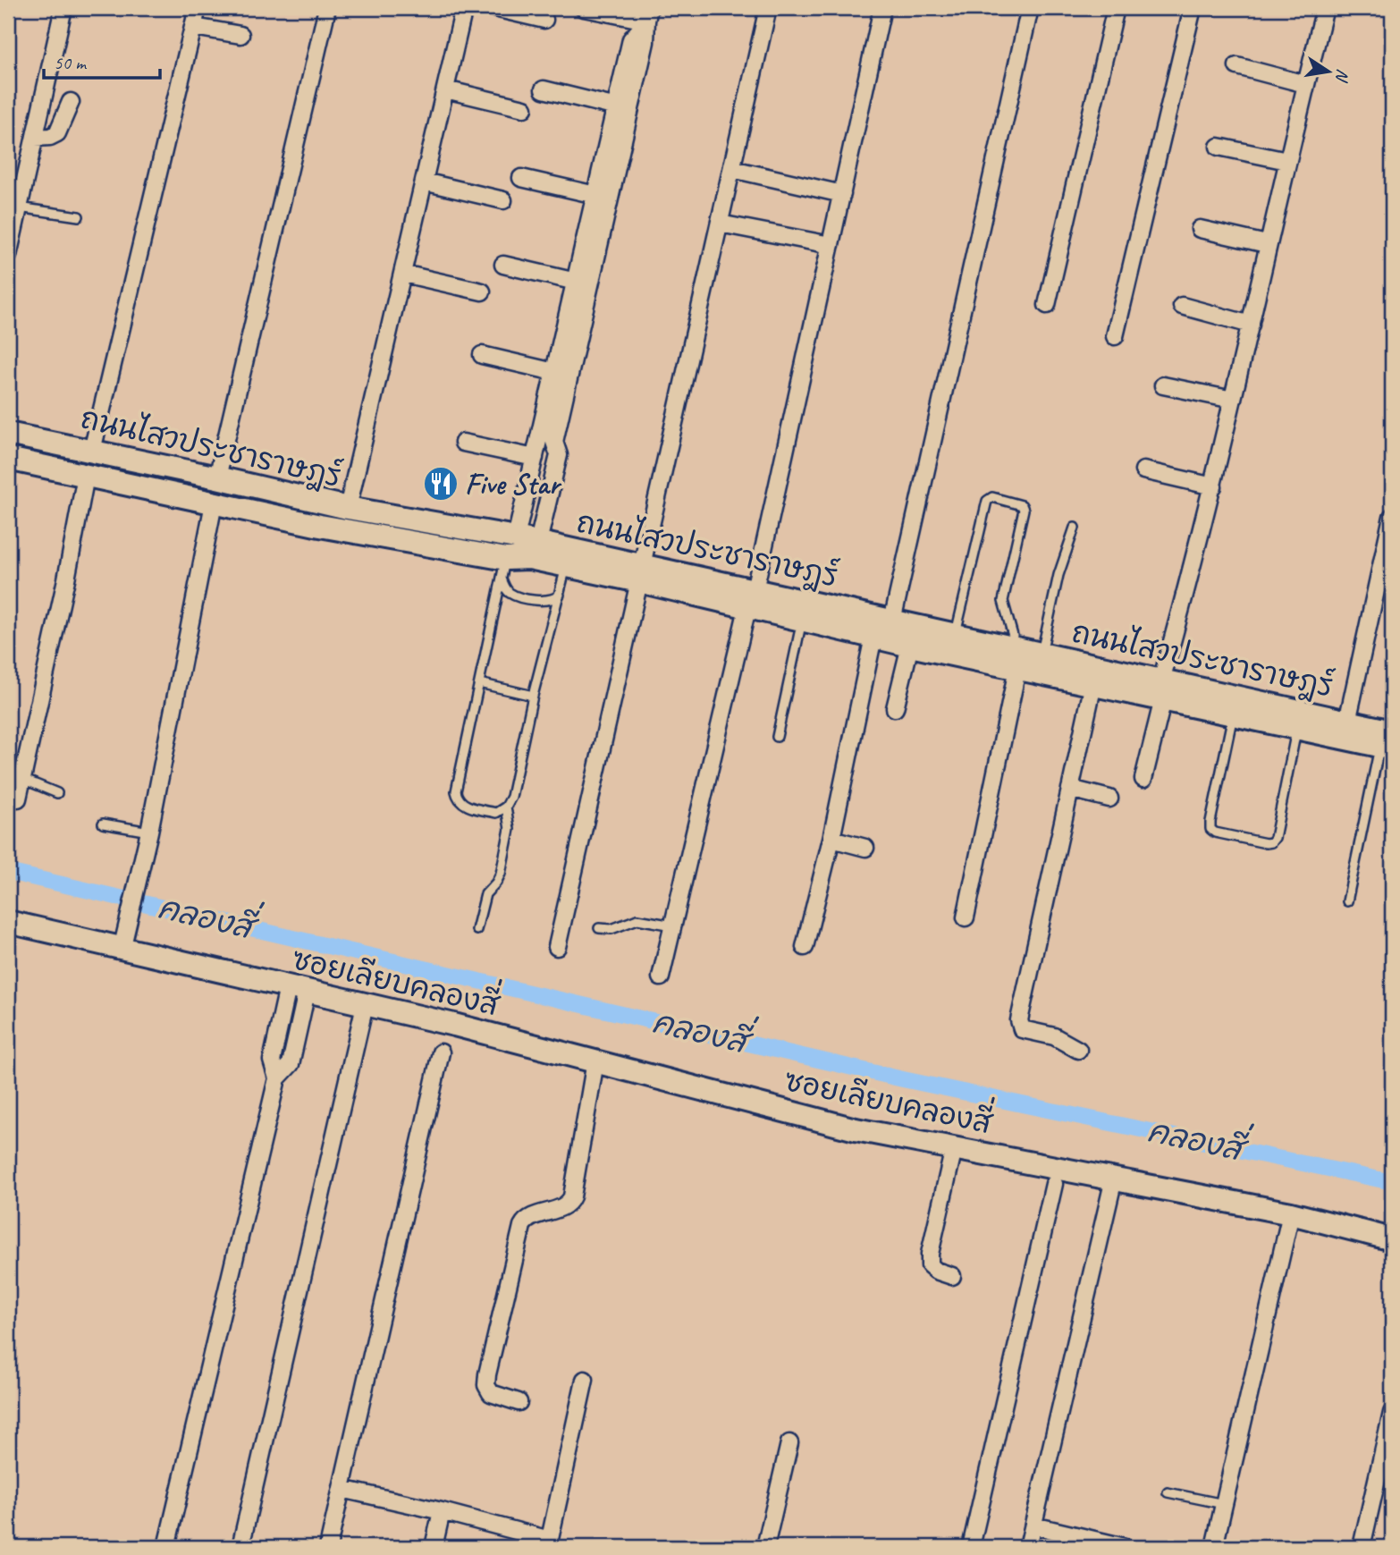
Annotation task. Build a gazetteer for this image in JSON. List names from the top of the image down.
{
  "streets": {
    "main road": ["ถนนไสวประชาราษฎร์", "ซอยเลียบคลองสี่"]
  },
  "water": ["คลองสี่"],
  "places": {
    "restaurant": ["Five Star"]
  },
  "scale_bar": "50 m",
  "north": "right"
}
